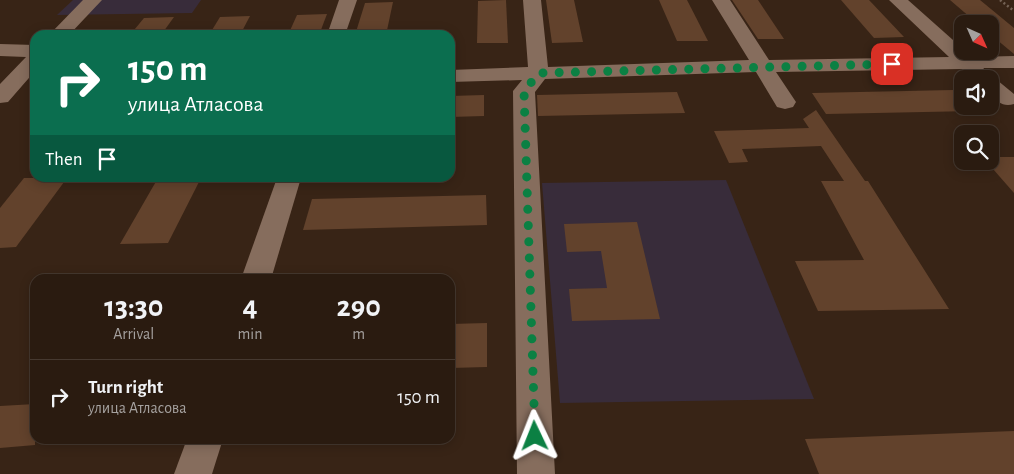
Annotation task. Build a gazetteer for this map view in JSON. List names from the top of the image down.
{
  "north": "bottom right",
  "page": {
    "turn": ["150 m", "улица Атласова"],
    "then": "Then",
    "eta": [
      "13:30",
      "Arrival",
      "4",
      "min",
      "290",
      "m"
    ],
    "list": [
      {
        "name": "Turn right",
        "note": "улица Атласова",
        "value": "150 m"
      }
    ]
  }
}
